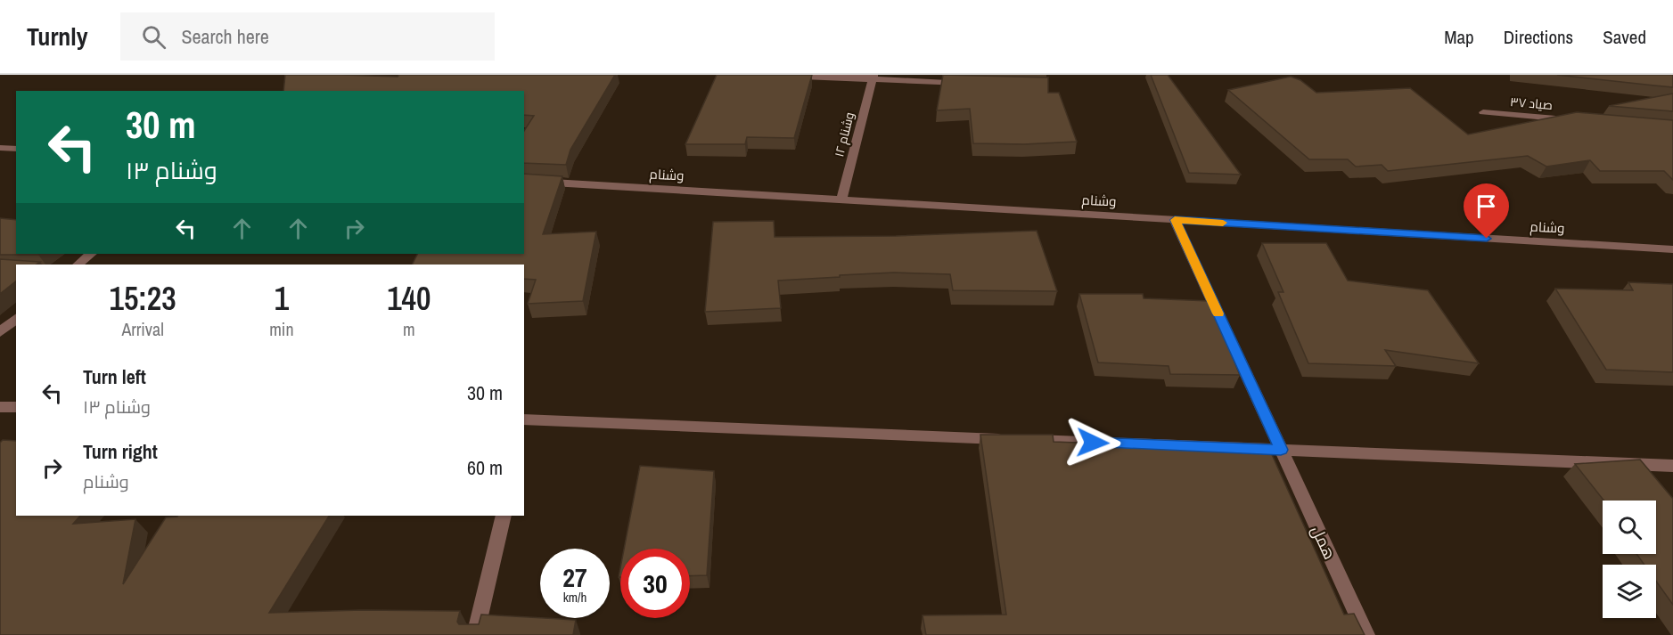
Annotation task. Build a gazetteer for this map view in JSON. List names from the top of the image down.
{
  "streets": {
    "street": [
      "صیاد ۳۷",
      "وشنام ۱۲",
      "وشنام",
      "همل"
    ]
  },
  "crossings": [
    ["وشنام ۱۲", "وشنام"],
    ["وشنام", "همل"]
  ],
  "page": {
    "header": "Turnly",
    "search": "Search here",
    "nav": ["Map", "Directions", "Saved"],
    "turn": ["30 m", "وشنام ۱۳"],
    "eta": [
      "15:23",
      "Arrival",
      "1",
      "min",
      "140",
      "m"
    ],
    "list": [
      {
        "name": "Turn left",
        "note": "وشنام ۱۳",
        "value": "30 m"
      },
      {
        "name": "Turn right",
        "note": "وشنام",
        "value": "60 m"
      }
    ],
    "speed": "27 km/h",
    "limit": "30"
  }
}
